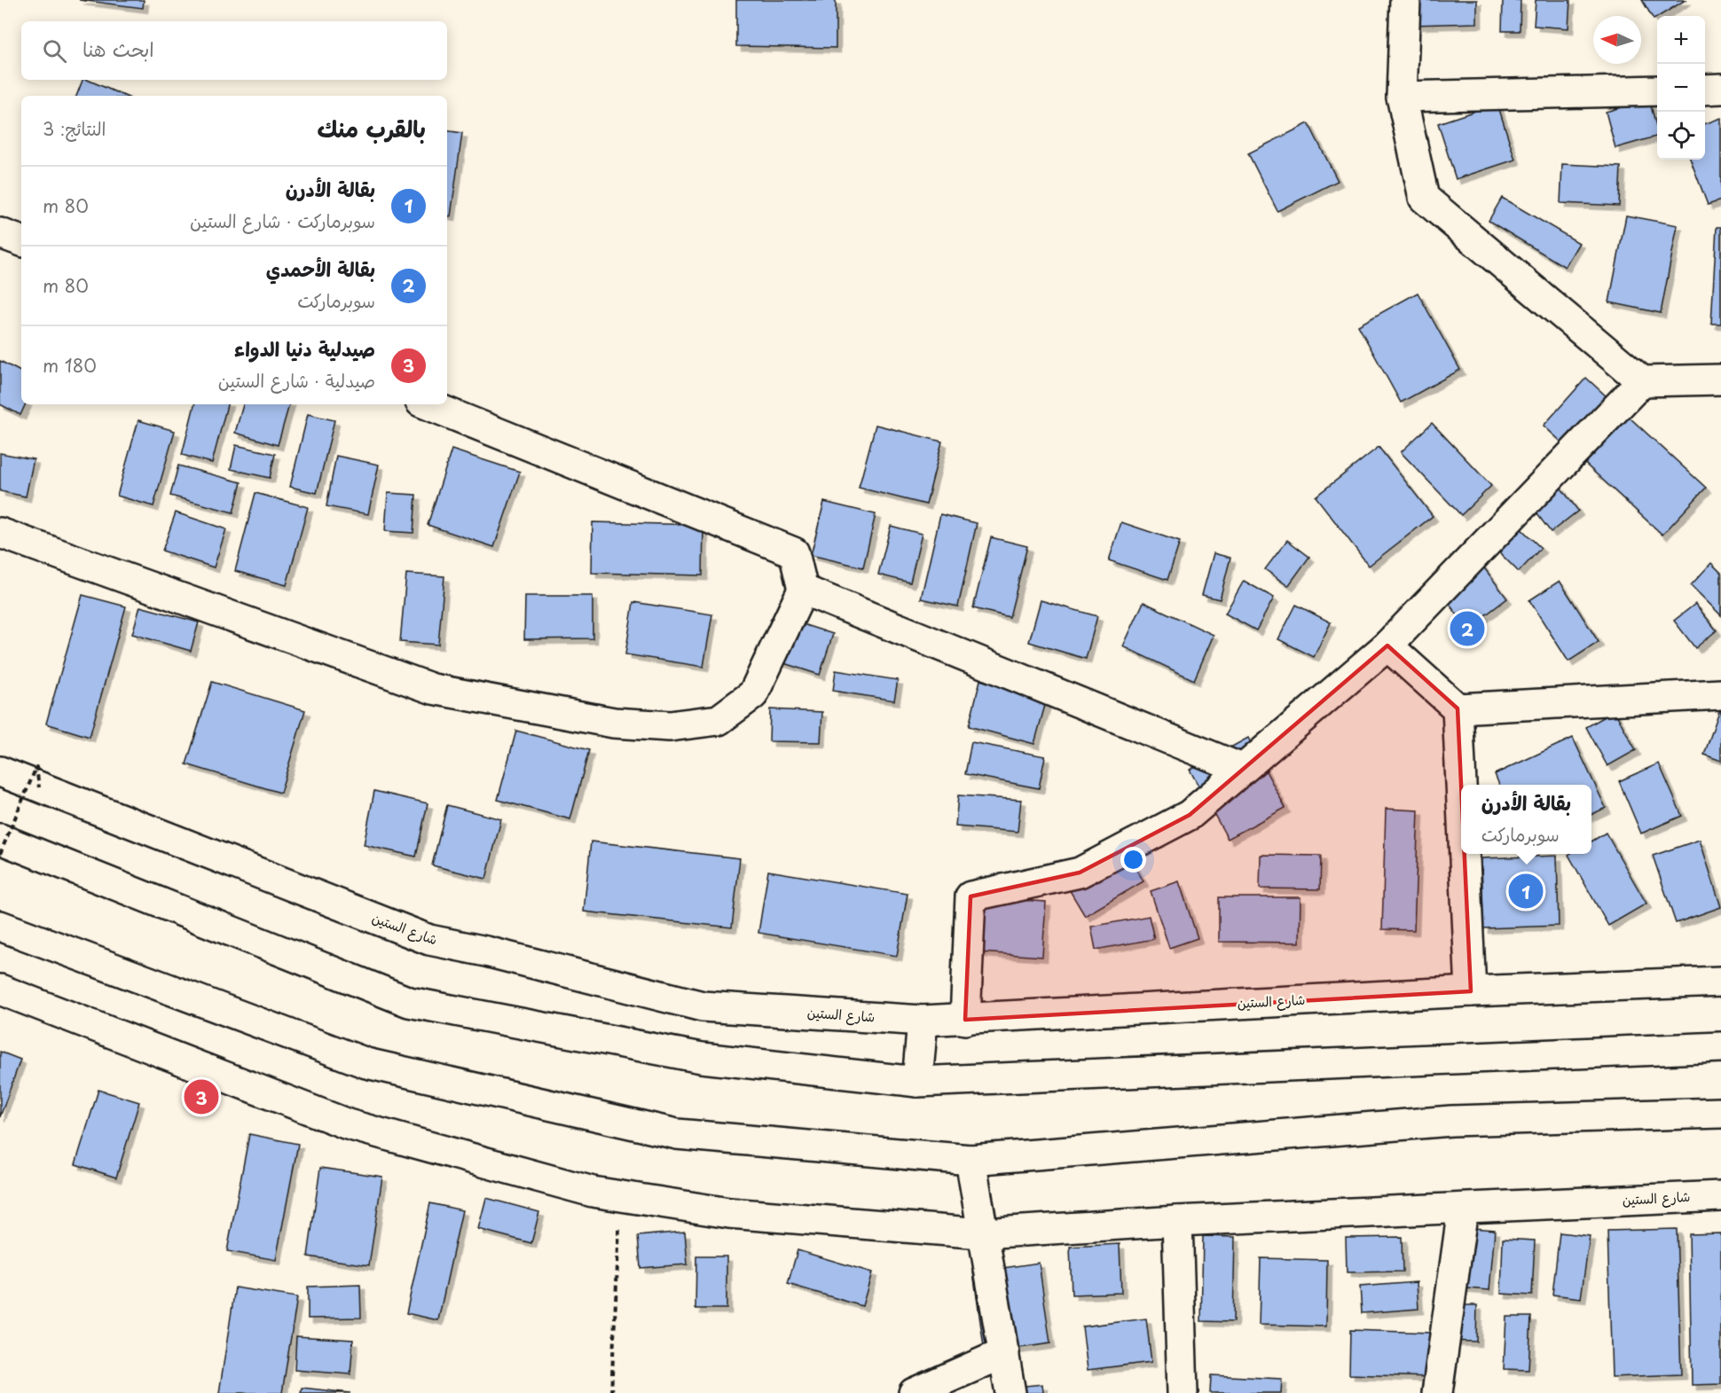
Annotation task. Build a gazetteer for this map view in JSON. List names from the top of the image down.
{
  "streets": {
    "main road": ["شارع الستين"]
  },
  "north": "left",
  "page": {
    "map_buttons": ["+", "−"],
    "search": "ابحث هنا",
    "heading": ["بالقرب منك", "النتائج: 3"],
    "list": [
      {
        "mark": "1",
        "name": "بقالة الأدرن",
        "note": "سوبرماركت · شارع الستين",
        "value": "80 m"
      },
      {
        "mark": "2",
        "name": "بقالة الأحمدي",
        "note": "سوبرماركت",
        "value": "80 m"
      },
      {
        "mark": "3",
        "name": "صيدلية دنيا الدواء",
        "note": "صيدلية · شارع الستين",
        "value": "180 m"
      }
    ],
    "pins": ["2", "1", "3"],
    "popup": ["بقالة الأدرن", "سوبرماركت"]
  }
}
